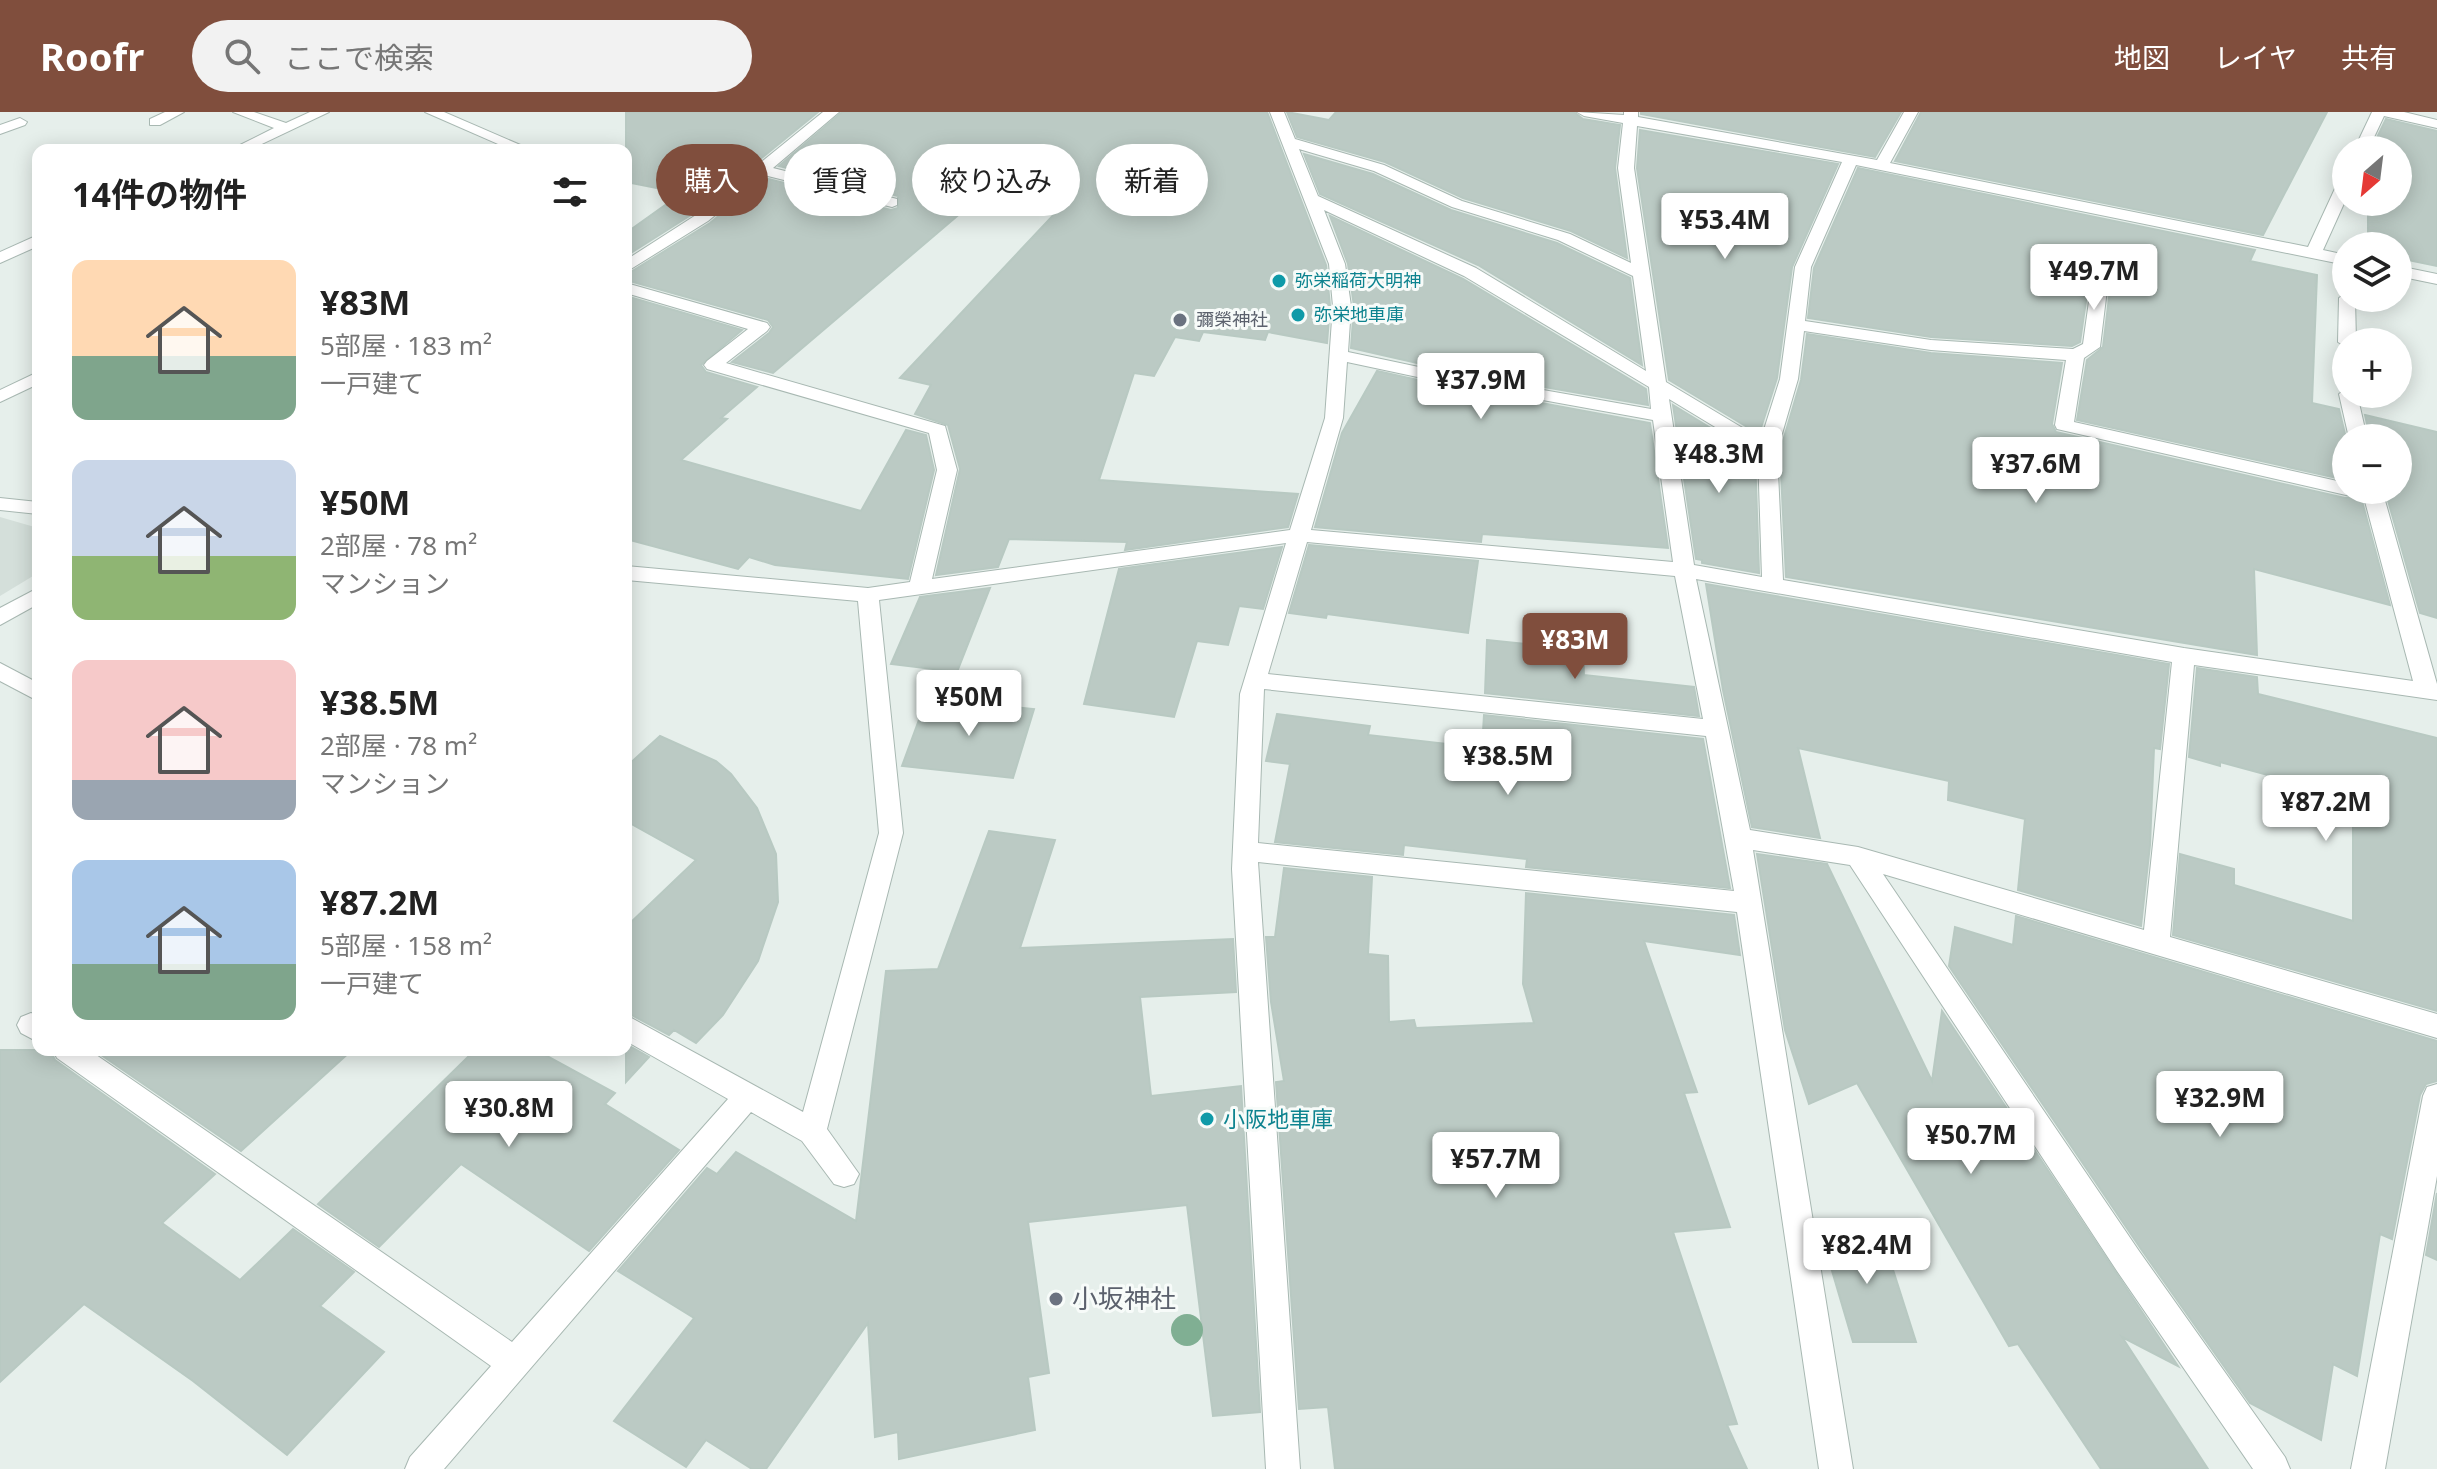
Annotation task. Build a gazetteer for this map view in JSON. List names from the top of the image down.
{
  "places": [
    "弥栄稲荷大明神",
    "弥栄地車庫",
    "彌榮神社",
    "小阪地車庫",
    "小坂神社"
  ],
  "north": "bottom left",
  "page": {
    "header": "Roofr",
    "search": "ここで検索",
    "nav": ["地図", "レイヤ", "共有"],
    "map_buttons": ["+", "−"],
    "chip": [
      "購入",
      "賃貸",
      "絞り込み",
      "新着"
    ],
    "heading": "14件の物件",
    "price": [
      "¥53.4M",
      "¥49.7M",
      "¥37.9M",
      "¥48.3M",
      "¥37.6M",
      "¥83M",
      "¥50M",
      "¥38.5M",
      "¥87.2M",
      "¥32.9M",
      "¥30.8M",
      "¥50.7M",
      "¥57.7M",
      "¥82.4M"
    ],
    "list": [
      {
        "name": "¥83M",
        "note": "5部屋 · 183 m² · 一戸建て"
      },
      {
        "name": "¥50M",
        "note": "2部屋 · 78 m² · マンション"
      },
      {
        "name": "¥38.5M",
        "note": "2部屋 · 78 m² · マンション"
      },
      {
        "name": "¥87.2M",
        "note": "5部屋 · 158 m² · 一戸建て"
      }
    ]
  }
}
